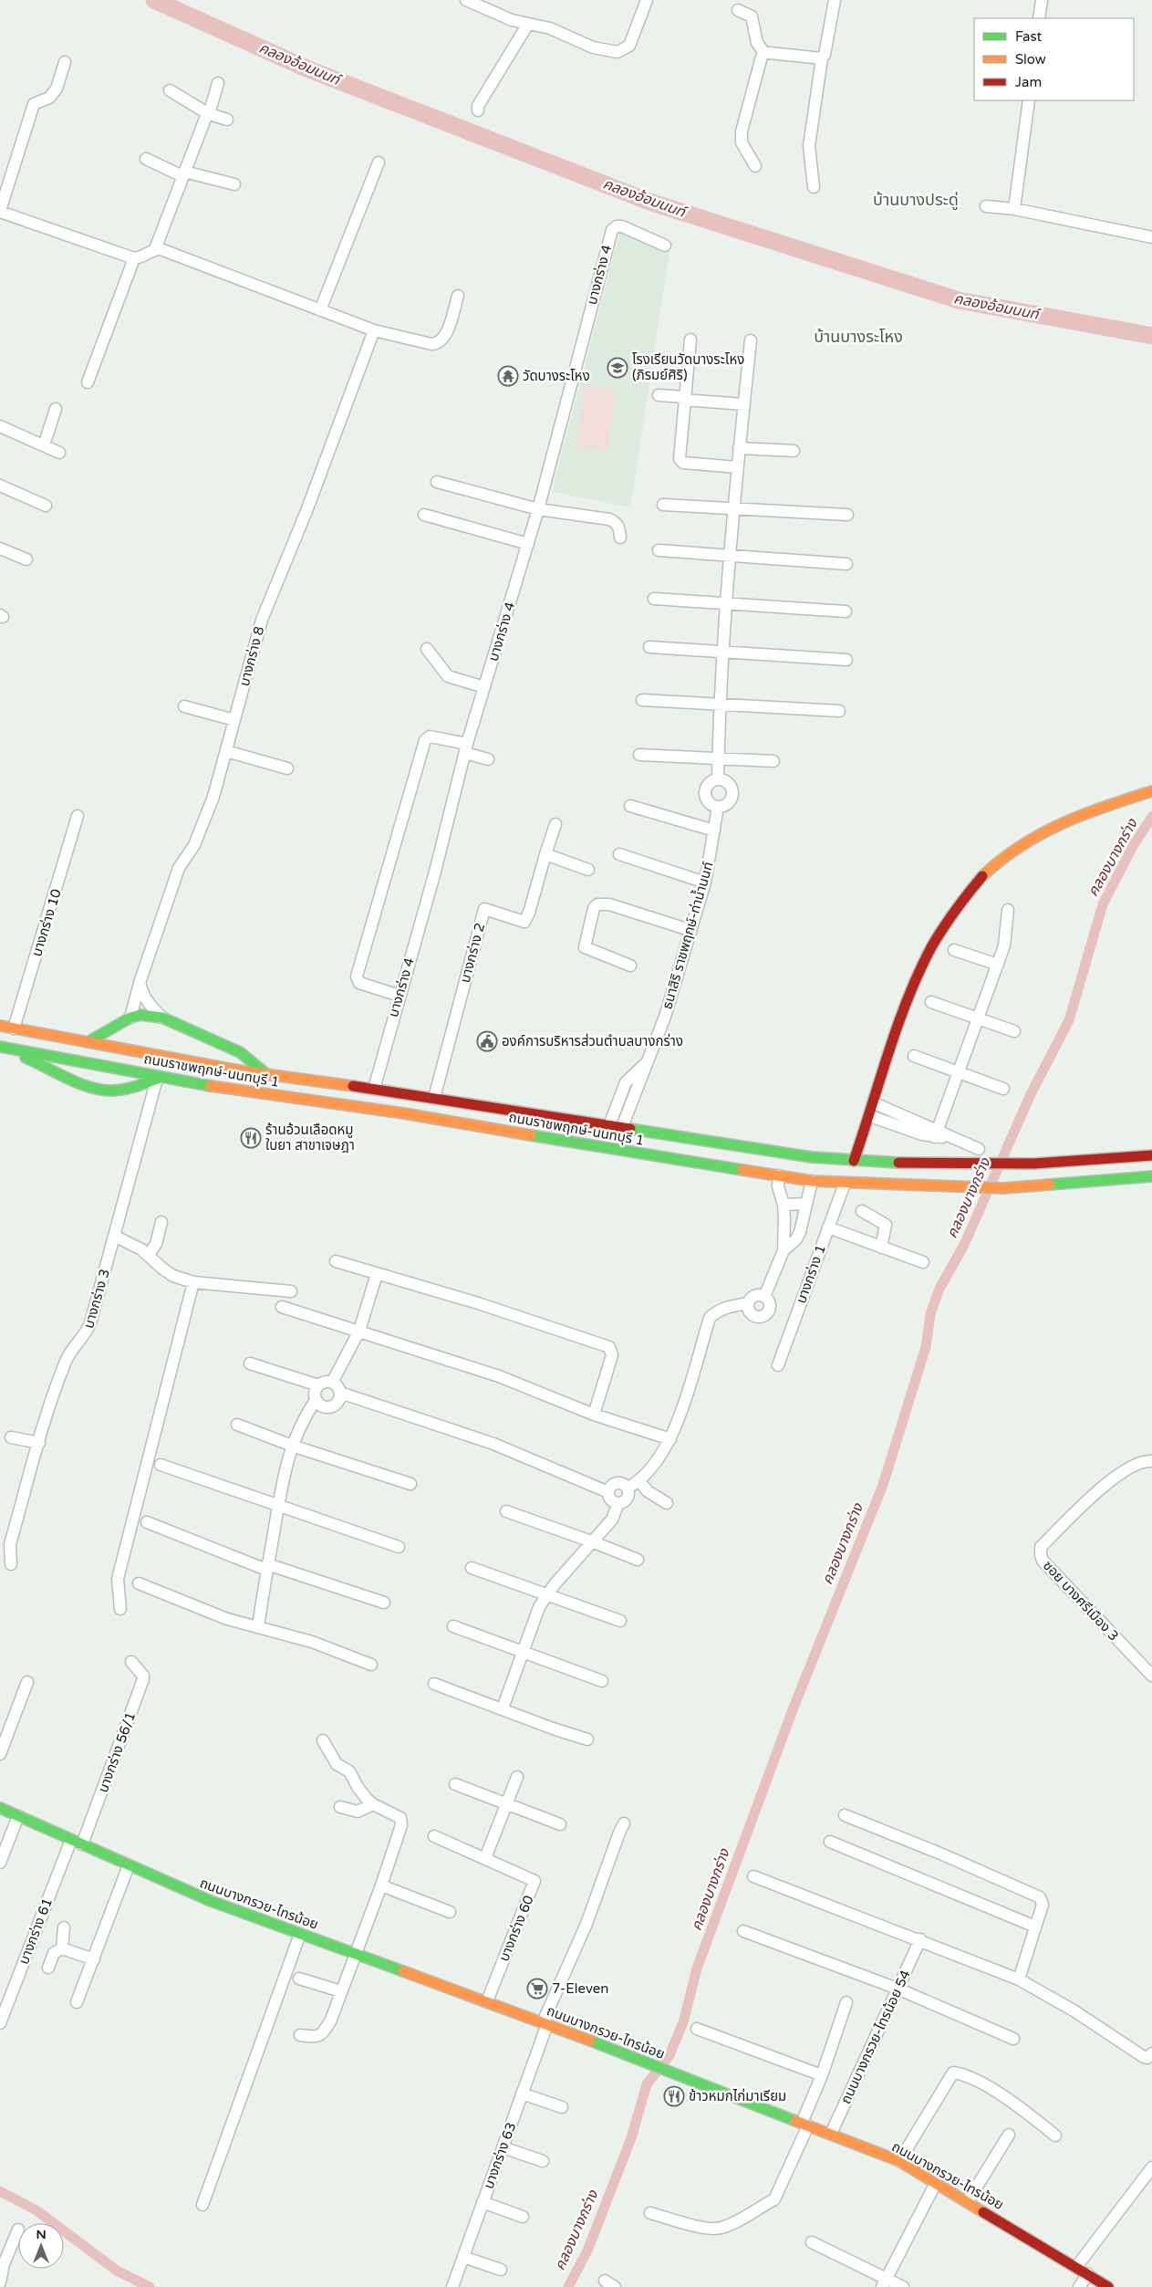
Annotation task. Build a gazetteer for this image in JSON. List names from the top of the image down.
{
  "streets": {
    "main road": ["ถนนราชพฤกษ์-นนทบุรี 1", "ถนนบางกรวย-ไทรน้อย"],
    "street": [
      "บางกร่าง 4",
      "บางกร่าง 8",
      "บางกร่าง 10",
      "ธนาสิริ ราชพฤกษ์-ท่าน้ำนนท์",
      "บางกร่าง 2",
      "บางกร่าง 1",
      "บางกร่าง 3",
      "ซอย บางศรีเมือง 3",
      "บางกร่าง 56/1",
      "บางกร่าง 60",
      "บางกร่าง 61",
      "ถนนบางกรวย-ไทรน้อย 54",
      "บางกร่าง 63"
    ]
  },
  "crossings": [
    ["บางกร่าง 4", "ถนนราชพฤกษ์-นนทบุรี 1"],
    ["บางกร่าง 10", "ถนนราชพฤกษ์-นนทบุรี 1"],
    ["ธนาสิริ ราชพฤกษ์-ท่าน้ำนนท์", "ถนนราชพฤกษ์-นนทบุรี 1"],
    ["บางกร่าง 2", "ถนนราชพฤกษ์-นนทบุรี 1"],
    ["ถนนราชพฤกษ์-นนทบุรี 1", "บางกร่าง 1"],
    ["ถนนราชพฤกษ์-นนทบุรี 1", "บางกร่าง 3"],
    ["บางกร่าง 56/1", "ถนนบางกรวย-ไทรน้อย"],
    ["บางกร่าง 56/1", "บางกร่าง 61"],
    ["ถนนบางกรวย-ไทรน้อย", "บางกร่าง 60"],
    ["ถนนบางกรวย-ไทรน้อย", "บางกร่าง 61"],
    ["ถนนบางกรวย-ไทรน้อย", "ถนนบางกรวย-ไทรน้อย 54"],
    ["ถนนบางกรวย-ไทรน้อย", "บางกร่าง 63"]
  ],
  "districts": ["บ้านบางประดู่", "บ้านบางระโหง"],
  "water": ["คลองอ้อมนนท์", "คลองบางกร่าง"],
  "places": {
    "school or university": ["โรงเรียนวัดบางระโหง (ภิรมย์ศิริ)"],
    "temple": ["วัดบางระโหง"],
    "public building": ["องค์การบริหารส่วนตำบลบางกร่าง"],
    "restaurant": ["ร้านอ้วนเลือดหมู ใบยา สาขาเจษฎา", "ข้าวหมกไก่มาเรียม"],
    "supermarket": ["7-Eleven"]
  },
  "legend": ["Fast", "Slow", "Jam"],
  "north": "top"
}
